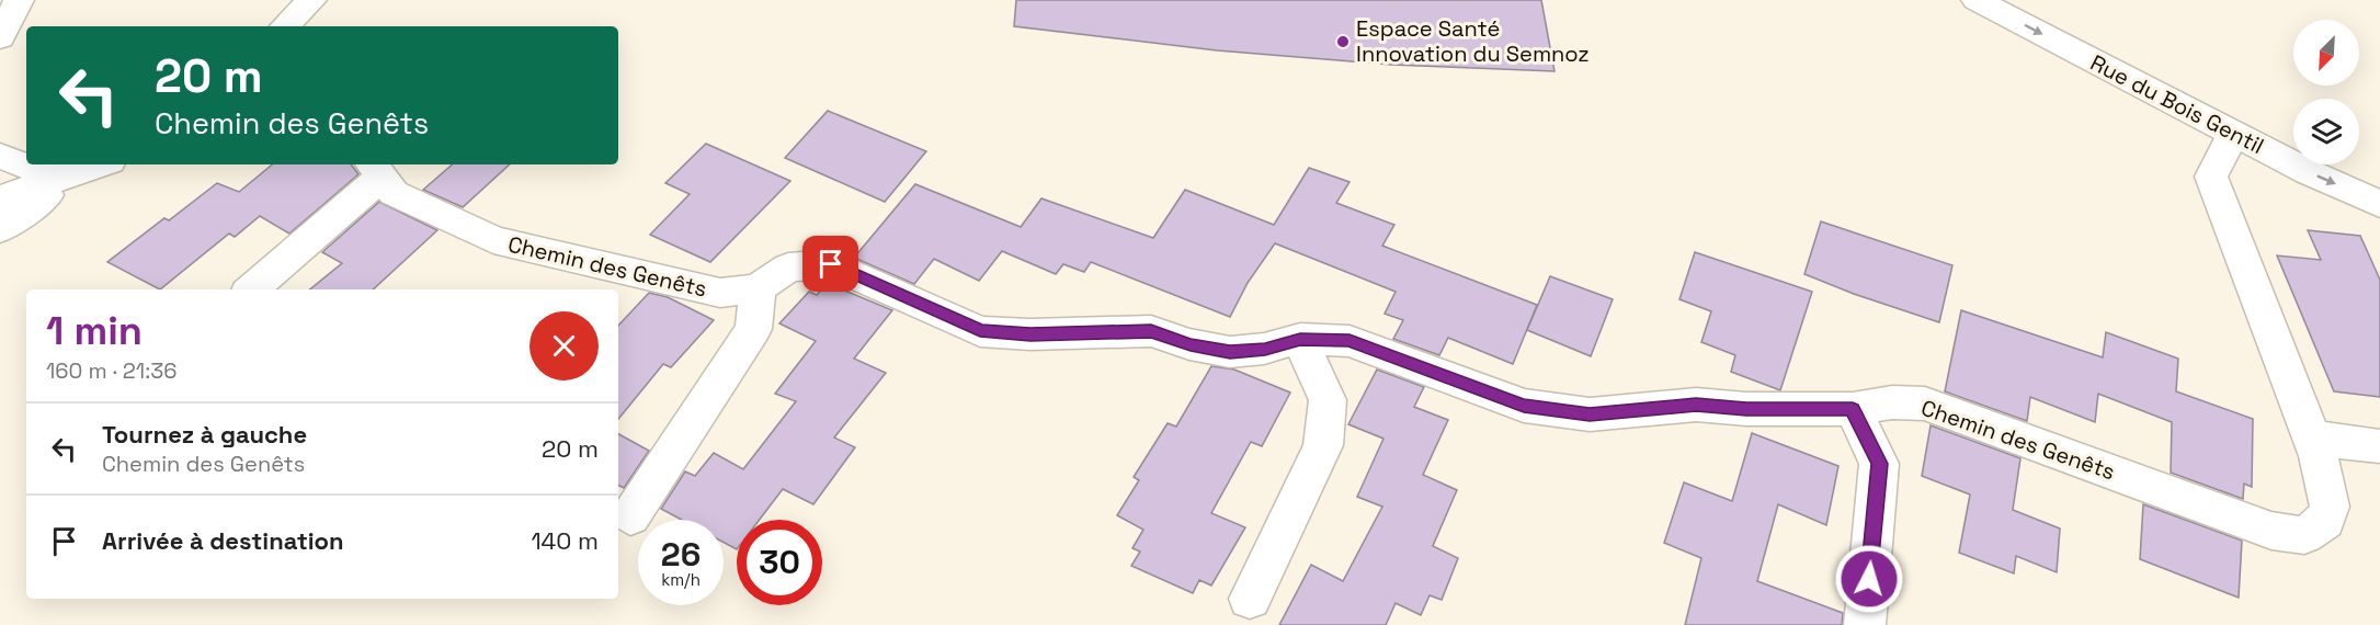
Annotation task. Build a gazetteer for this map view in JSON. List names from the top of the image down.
{
  "streets": {
    "street": ["Rue du Bois Gentil", "Chemin des Genêts"]
  },
  "crossings": [
    ["Rue du Bois Gentil", "Chemin des Genêts"]
  ],
  "one_way": ["Rue du Bois Gentil"],
  "places": ["Espace Santé Innovation du Semnoz"],
  "north": "bottom left",
  "page": {
    "turn": ["20 m", "Chemin des Genêts"],
    "heading": ["1 min", "160 m · 21:36"],
    "list": [
      {
        "name": "Tournez à gauche",
        "note": "Chemin des Genêts",
        "value": "20 m"
      },
      {
        "name": "Arrivée à destination",
        "value": "140 m"
      }
    ],
    "speed": "26 km/h",
    "limit": "30"
  }
}
